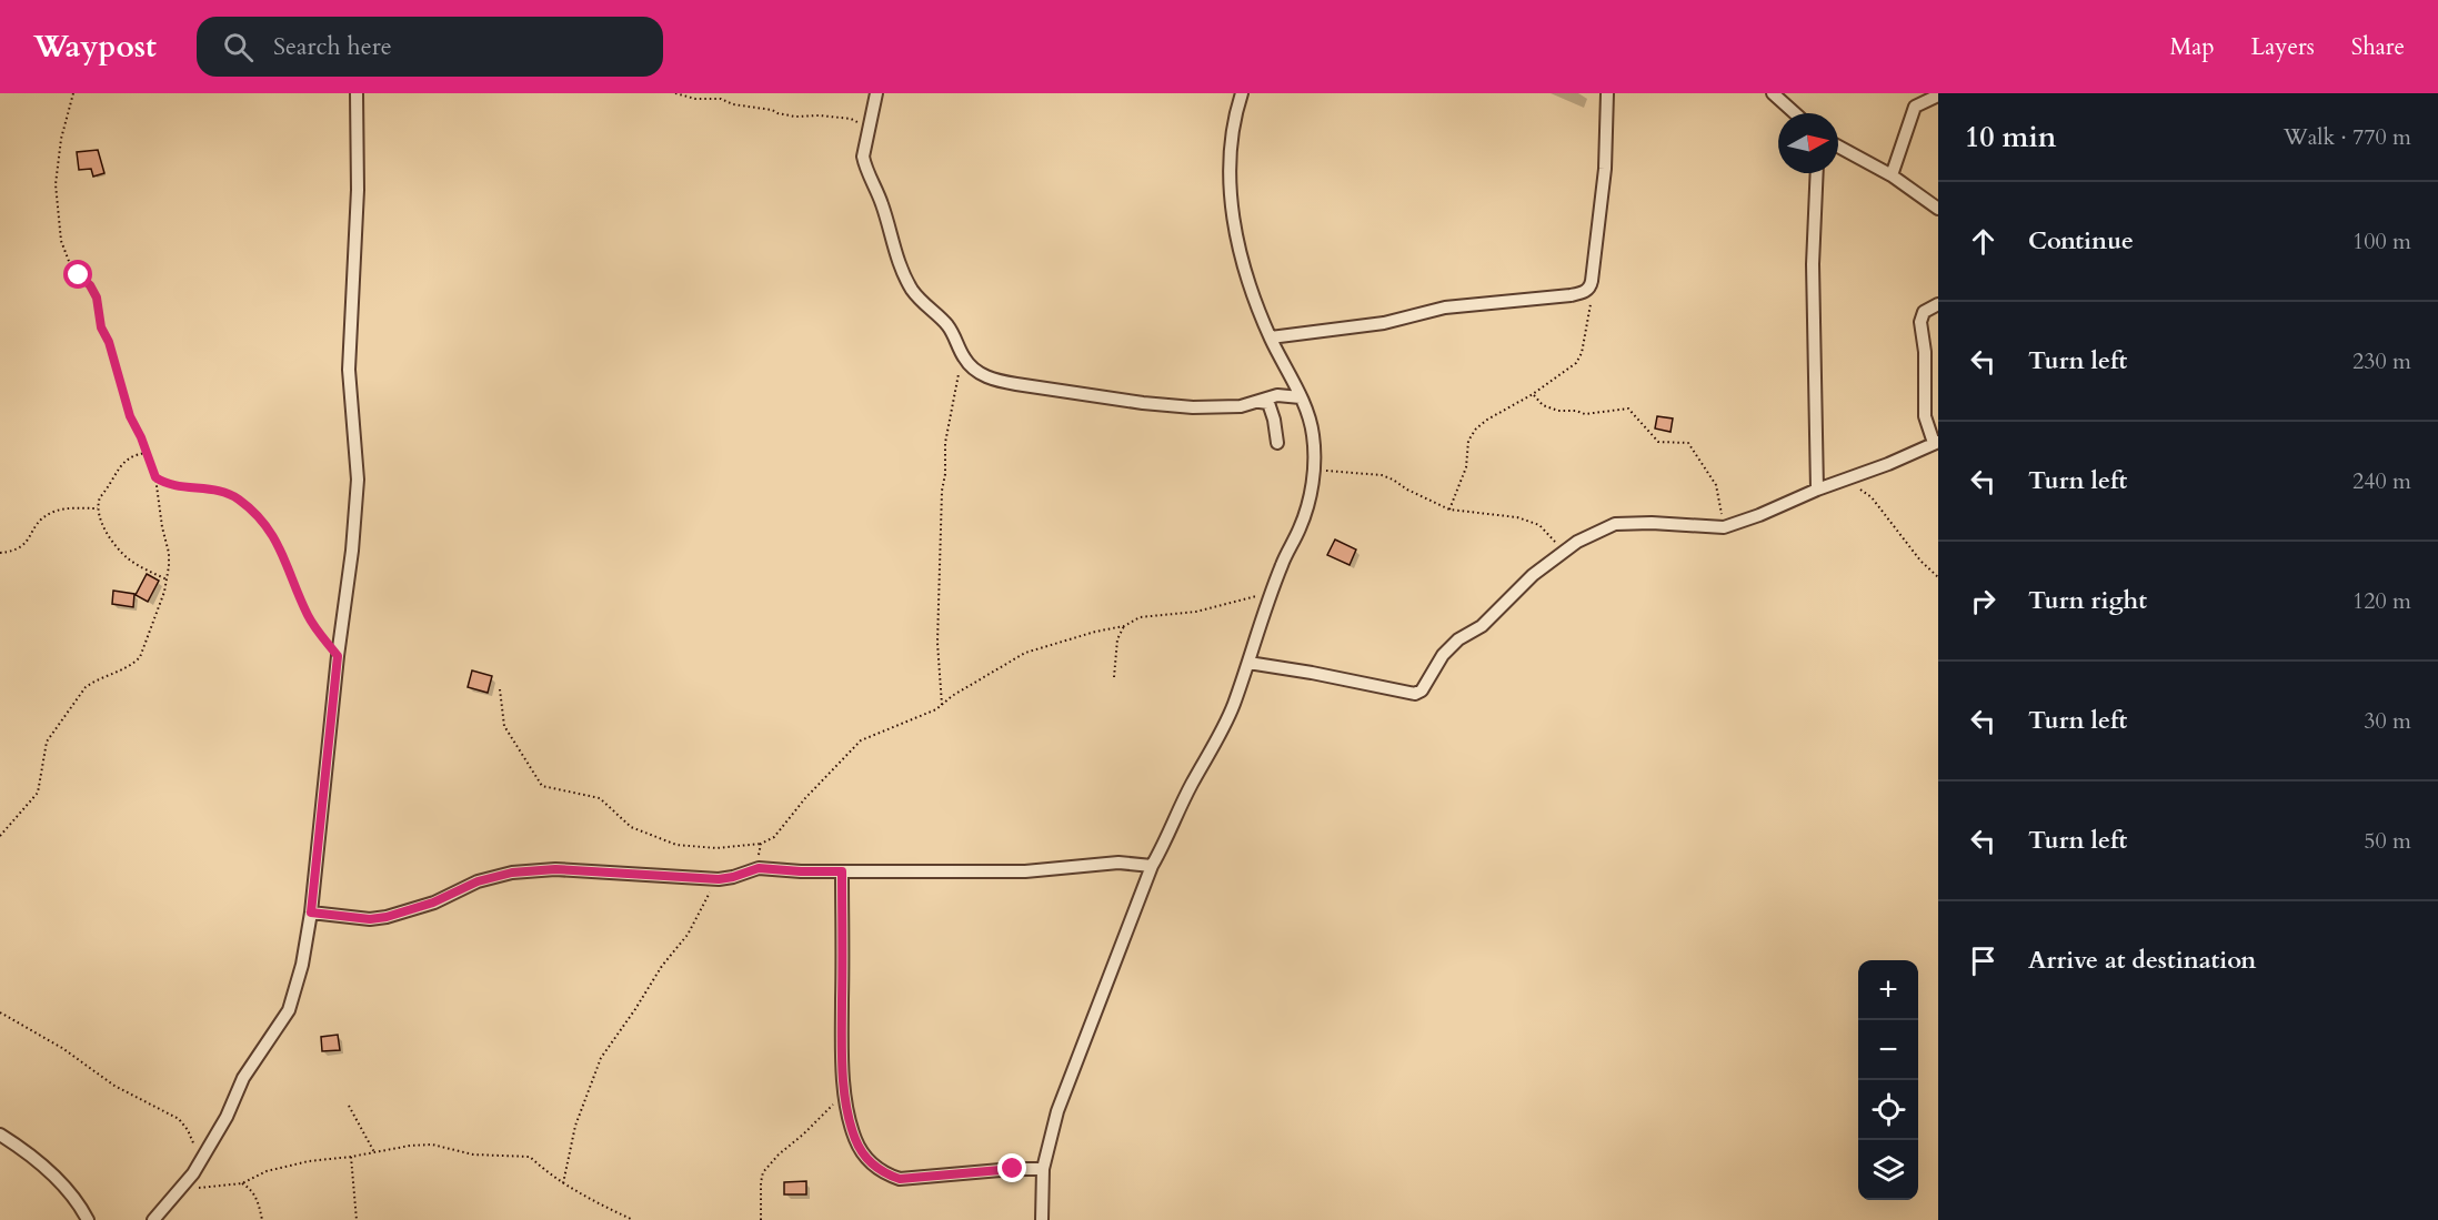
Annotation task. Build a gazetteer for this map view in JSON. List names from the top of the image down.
{
  "north": "right",
  "page": {
    "header": "Waypost",
    "search": "Search here",
    "nav": ["Map", "Layers", "Share"],
    "heading": ["10 min", "Walk · 770 m"],
    "list": [
      ["Continue", "100 m"],
      ["Turn left", "230 m"],
      ["Turn left", "240 m"],
      ["Turn right", "120 m"],
      ["Turn left", "30 m"],
      ["Turn left", "50 m"],
      "Arrive at destination"
    ],
    "map_buttons": ["+", "−"]
  }
}
